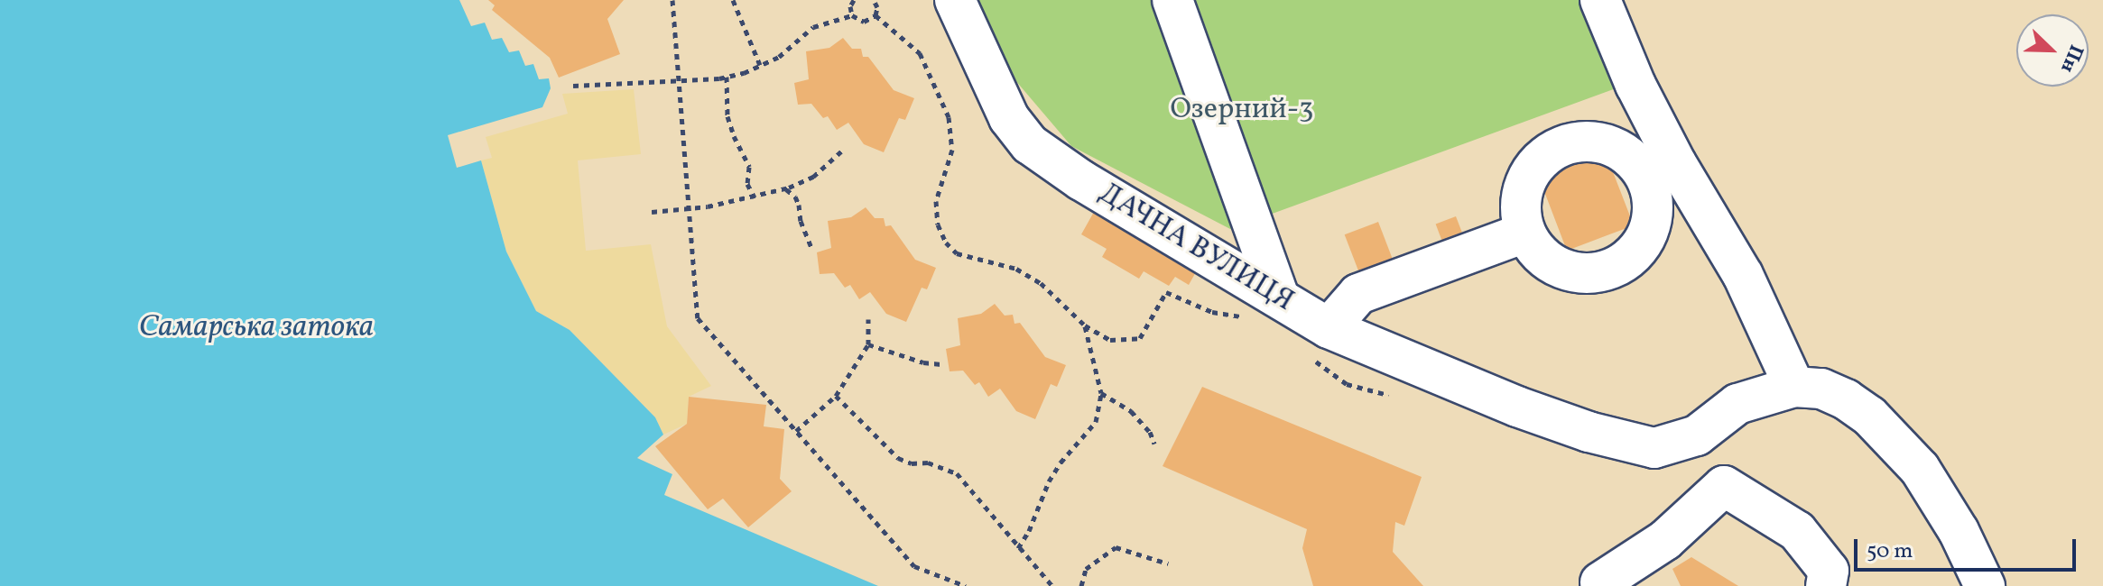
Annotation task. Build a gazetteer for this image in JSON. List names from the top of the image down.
{
  "streets": {
    "street": ["ДАЧНА ВУЛИЦЯ"]
  },
  "water": ["Самарська затока"],
  "parks": ["Озерний-3"],
  "scale_bar": "50 m",
  "north": "bottom right"
}
